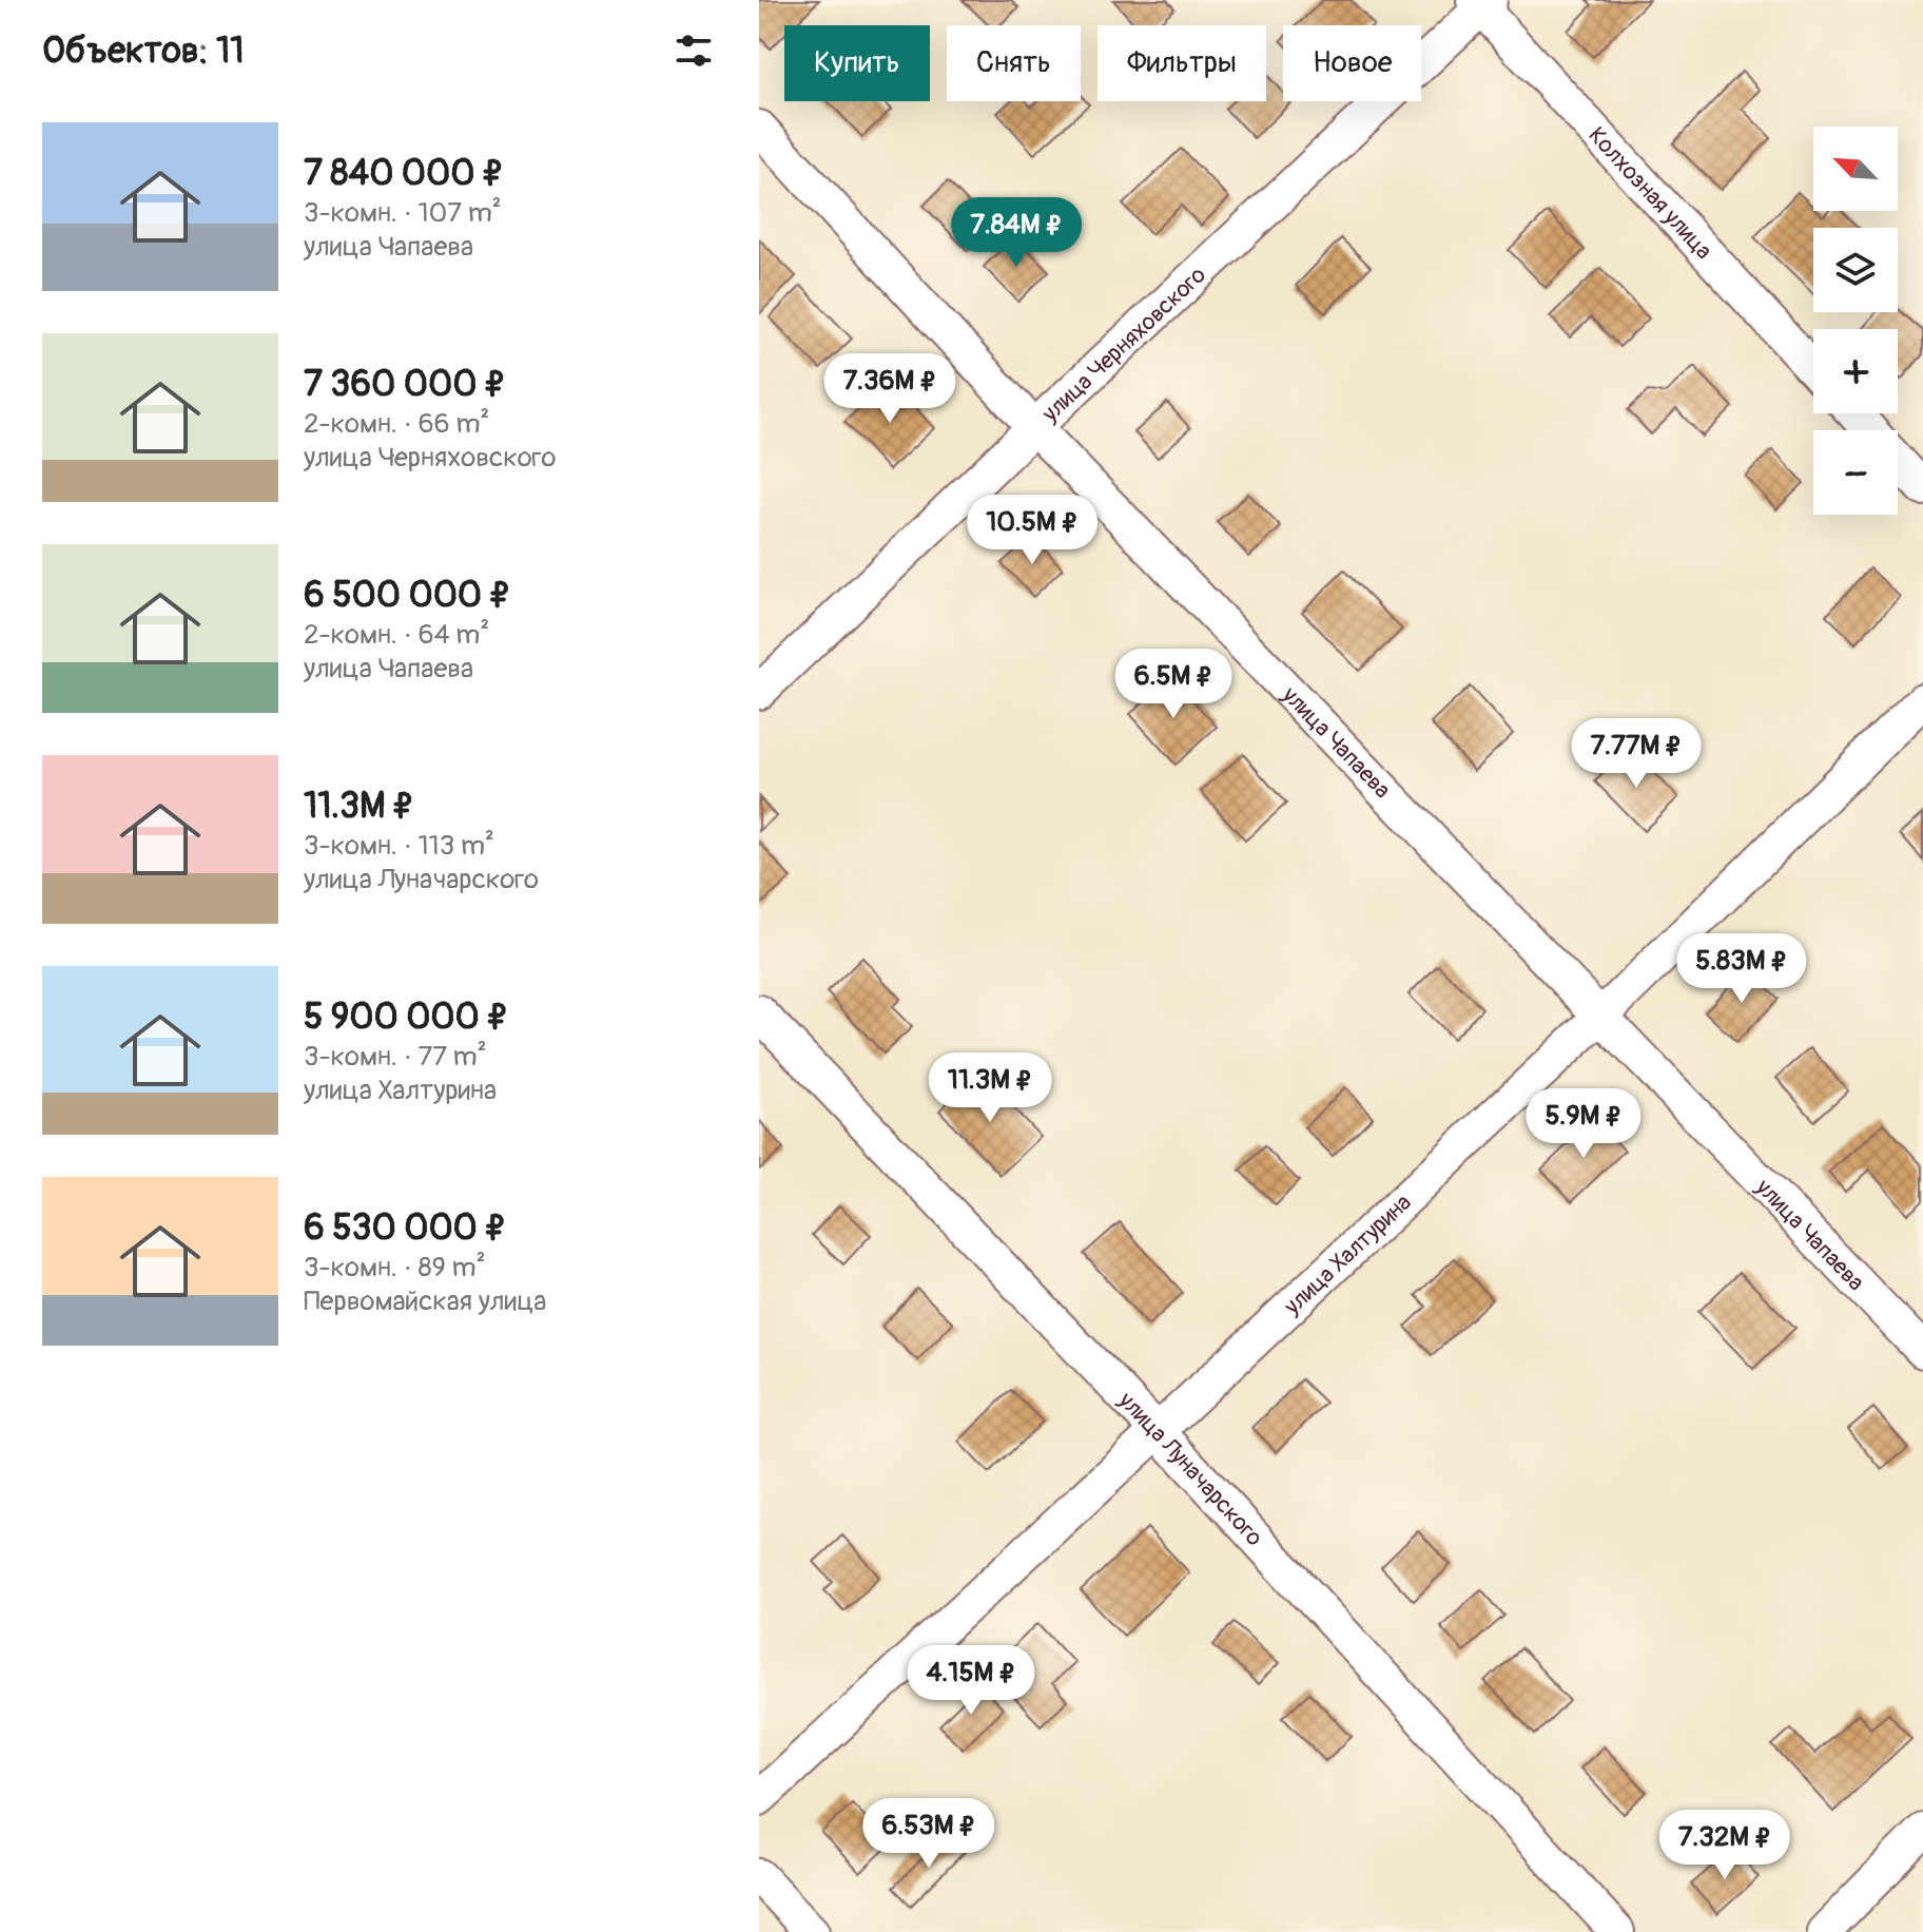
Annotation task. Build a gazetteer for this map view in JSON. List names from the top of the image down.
{
  "streets": {
    "street": [
      "Колхозная улица",
      "улица Черняховского",
      "улица Чапаева",
      "улица Халтурина",
      "улица Луначарского"
    ]
  },
  "crossings": [
    ["Колхозная улица", "улица Черняховского"],
    ["улица Черняховского", "улица Чапаева"],
    ["улица Чапаева", "улица Халтурина"],
    ["улица Халтурина", "улица Луначарского"]
  ],
  "north": "top left",
  "page": {
    "heading": "Объектов: 11",
    "chip": [
      "Купить",
      "Снять",
      "Фильтры",
      "Новое"
    ],
    "list": [
      {
        "name": "7 840 000 ₽",
        "note": "3-комн. · 107 m² · улица Чапаева"
      },
      {
        "name": "7 360 000 ₽",
        "note": "2-комн. · 66 m² · улица Черняховского"
      },
      {
        "name": "6 500 000 ₽",
        "note": "2-комн. · 64 m² · улица Чапаева"
      },
      {
        "name": "11.3M ₽",
        "note": "3-комн. · 113 m² · улица Луначарского"
      },
      {
        "name": "5 900 000 ₽",
        "note": "3-комн. · 77 m² · улица Халтурина"
      },
      {
        "name": "6 530 000 ₽",
        "note": "3-комн. · 89 m² · Первомайская улица"
      }
    ],
    "map_buttons": ["+", "−"],
    "price": [
      "7.84M ₽",
      "7.36M ₽",
      "10.5M ₽",
      "6.5M ₽",
      "7.77M ₽",
      "5.83M ₽",
      "11.3M ₽",
      "5.9M ₽",
      "4.15M ₽",
      "6.53M ₽",
      "7.32M ₽"
    ]
  }
}
